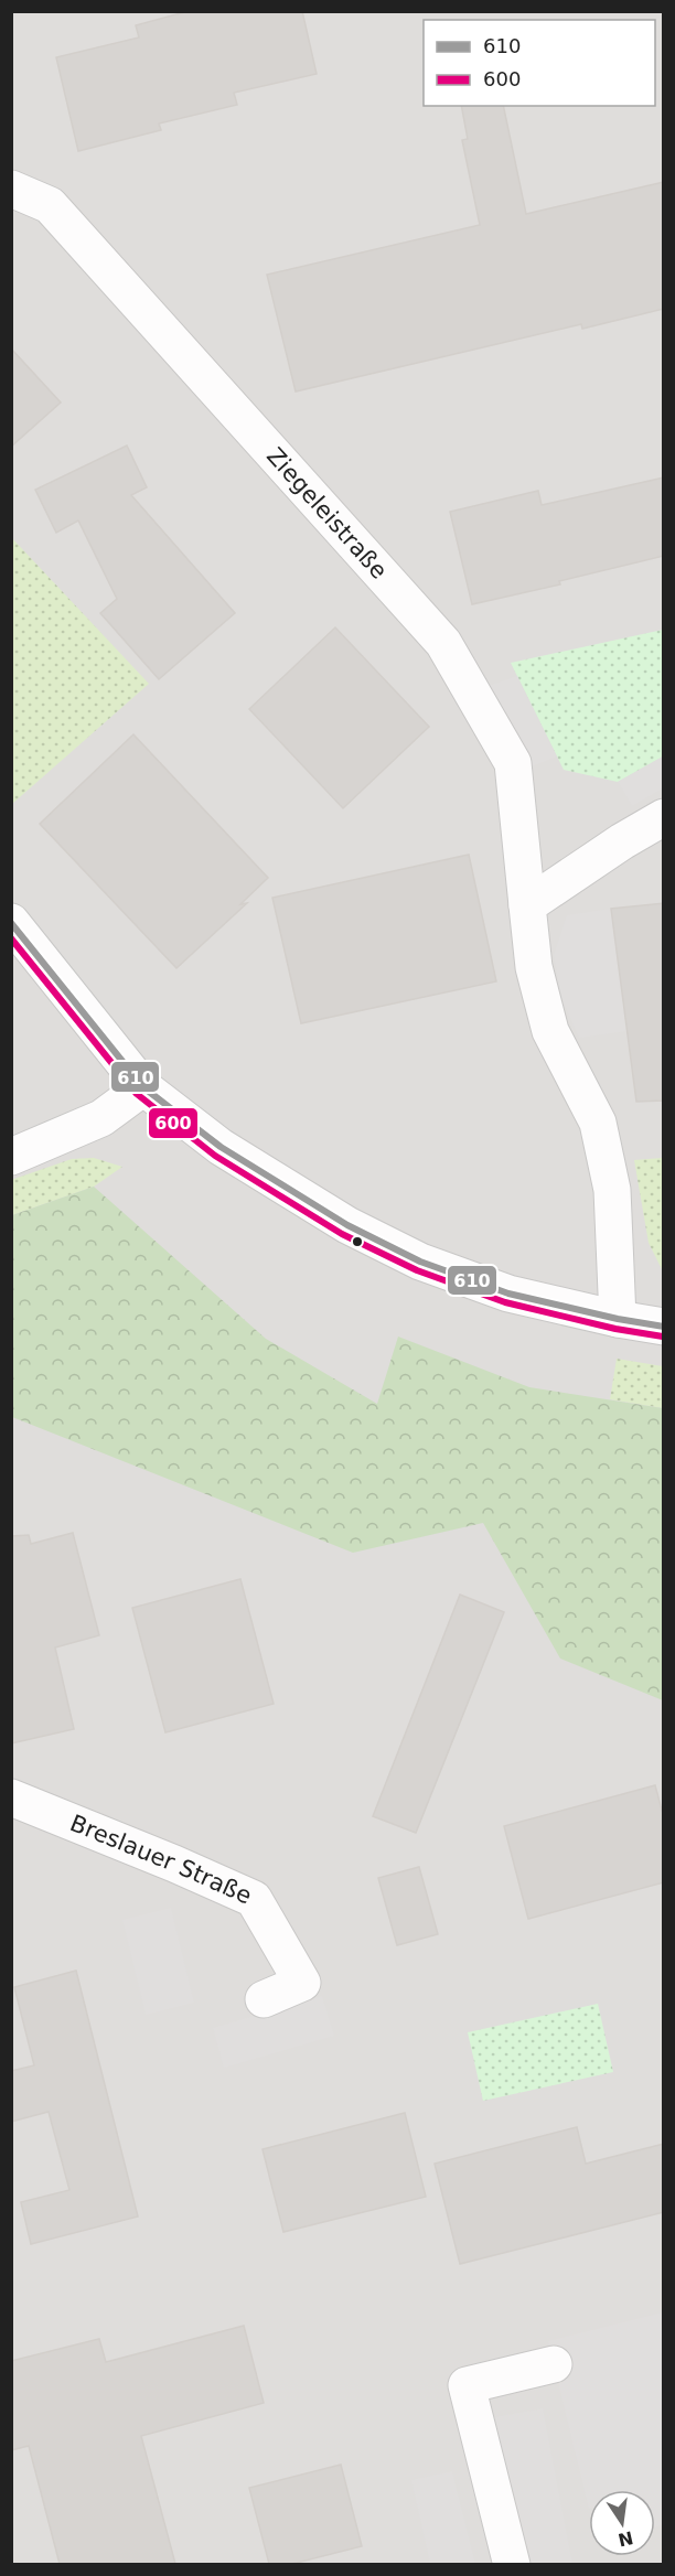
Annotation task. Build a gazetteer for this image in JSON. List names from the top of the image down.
{
  "streets": {
    "street": ["Ziegeleistraße", "Breslauer Straße"]
  },
  "lines": ["transit line 610", "transit line 600"],
  "legend": ["610", "600"],
  "north": "bottom"
}
